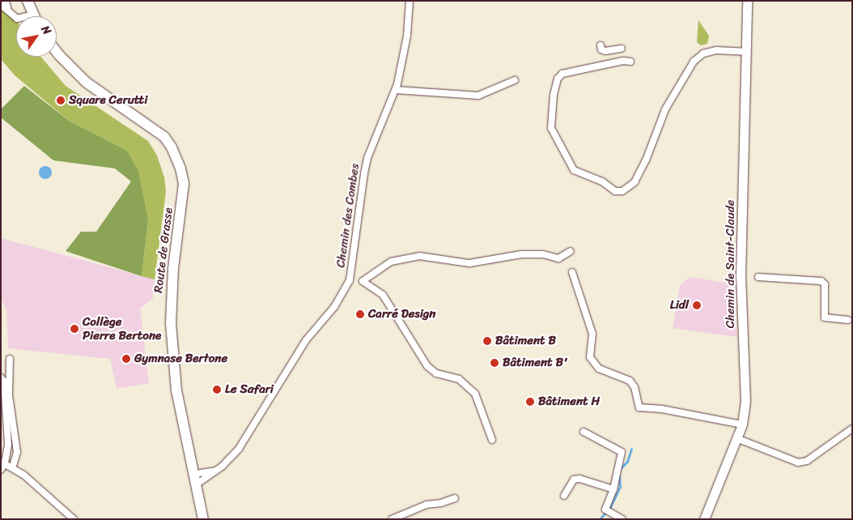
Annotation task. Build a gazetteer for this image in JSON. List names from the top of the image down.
{
  "streets": {
    "main road": ["Route de Grasse"],
    "street": ["Chemin des Combes", "Chemin de Saint-Claude"]
  },
  "crossings": [
    ["Chemin des Combes", "Route de Grasse"]
  ],
  "places": [
    "Square Cerutti",
    "Lidl",
    "Carré Design",
    "Collège Pierre Bertone",
    "Bâtiment B",
    "Gymnase Bertone",
    "Bâtiment B'",
    "Le Safari",
    "Bâtiment H"
  ],
  "north": "top right"
}
